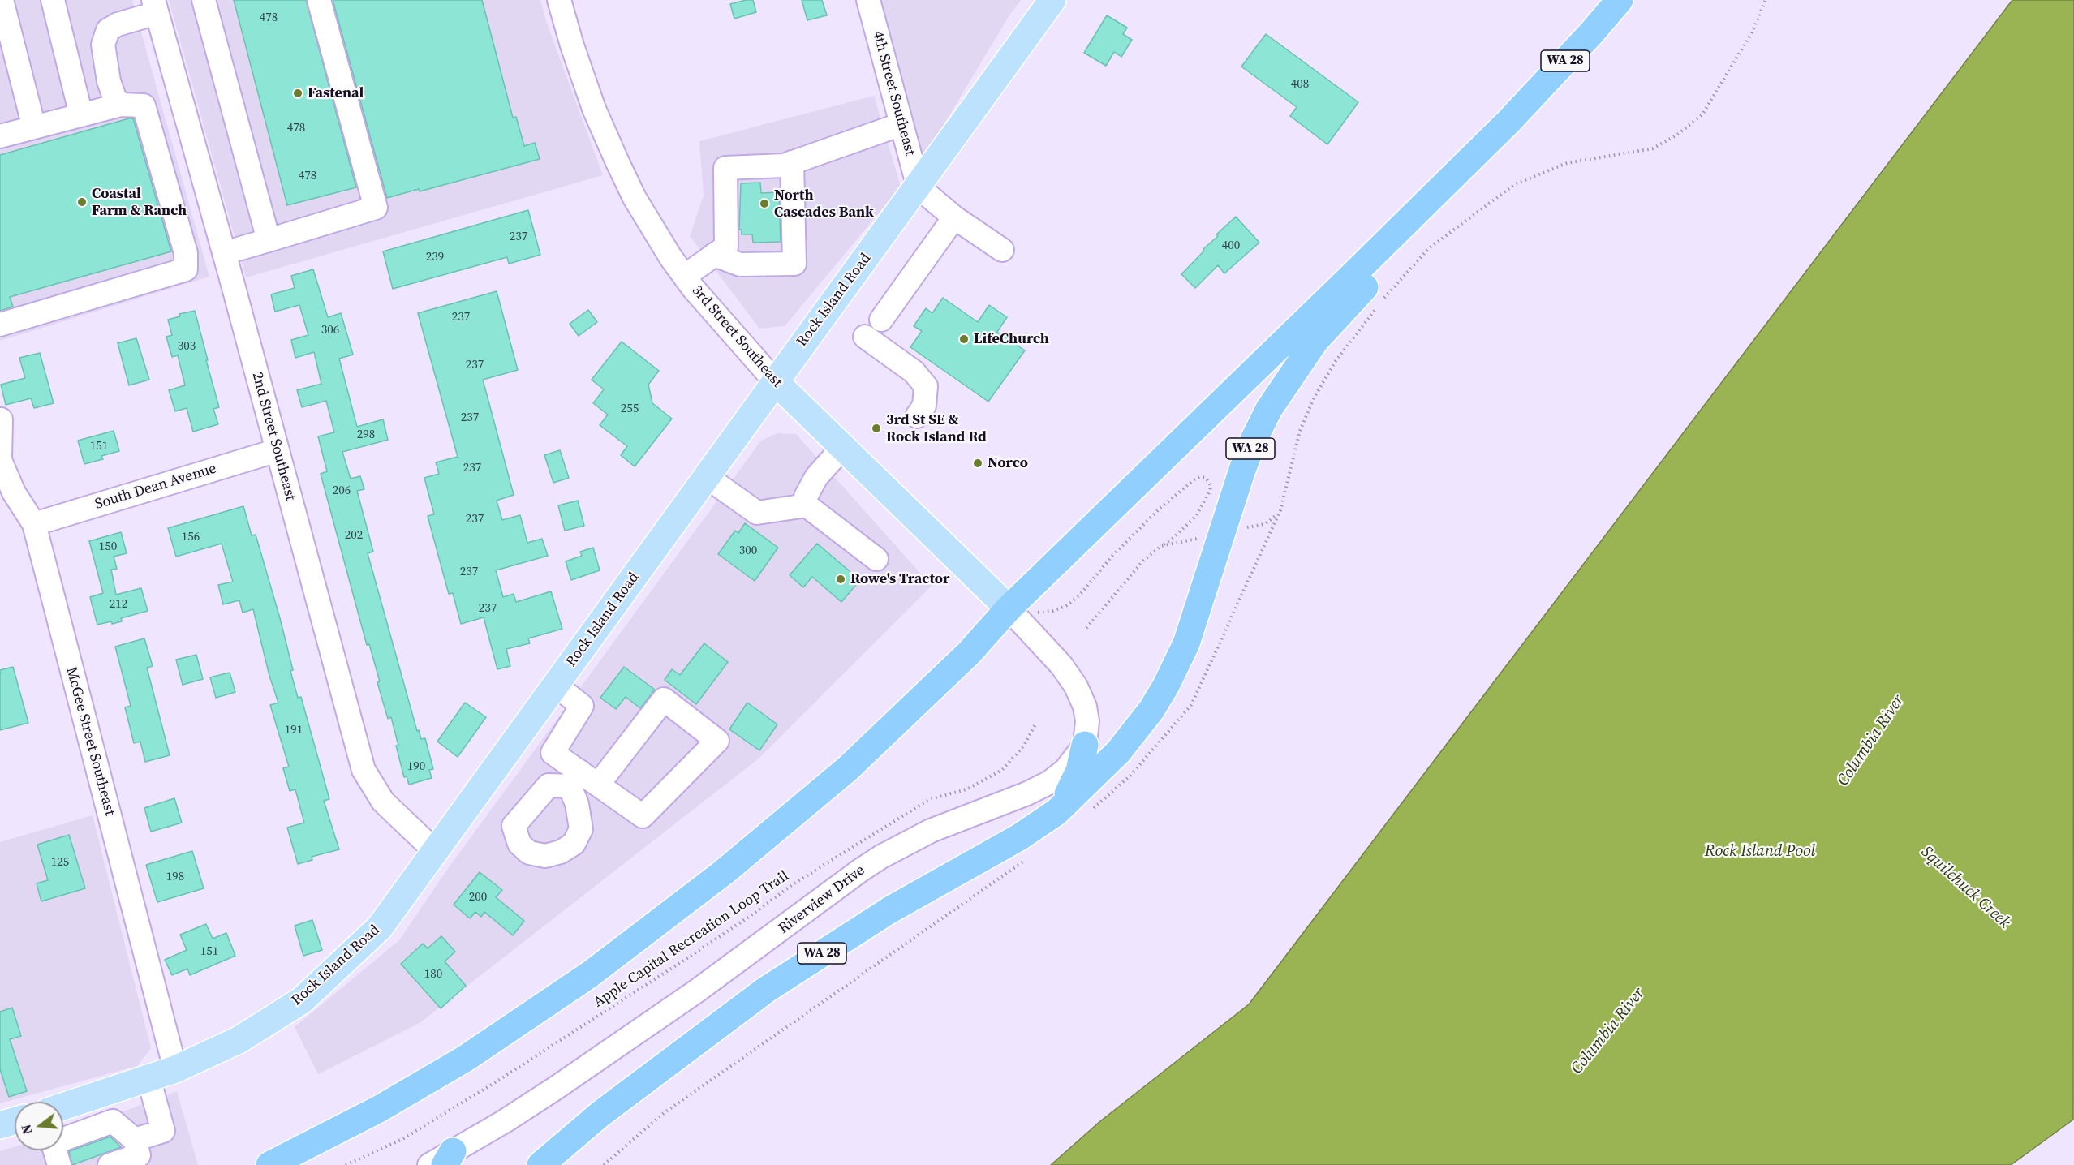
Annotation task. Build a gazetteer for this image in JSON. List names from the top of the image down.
{
  "streets": {
    "highway": ["WA 28"],
    "main road": ["Rock Island Road", "3rd Street Southeast"],
    "street": [
      "4th Street Southeast",
      "2nd Street Southeast",
      "South Dean Avenue",
      "McGee Street Southeast",
      "Riverview Drive"
    ],
    "path": ["Apple Capital Recreation Loop Trail"]
  },
  "crossings": [
    ["4th Street Southeast", "Rock Island Road"],
    ["Rock Island Road", "3rd Street Southeast"],
    ["Rock Island Road", "2nd Street Southeast"],
    ["Rock Island Road", "McGee Street Southeast"],
    ["2nd Street Southeast", "South Dean Avenue"],
    ["South Dean Avenue", "McGee Street Southeast"]
  ],
  "water": ["Columbia River", "Rock Island Pool", "Squilchuck Creek"],
  "places": [
    "Fastenal",
    "Coastal Farm & Ranch",
    "North Cascades Bank",
    "LifeChurch",
    "3rd St SE & Rock Island Rd",
    "Norco",
    "Rowe's Tractor"
  ],
  "house_numbers": [
    "478",
    "408",
    "478",
    "478",
    "237",
    "400",
    "239",
    "237",
    "306",
    "303",
    "237",
    "255",
    "237",
    "298",
    "151",
    "237",
    "206",
    "237",
    "202",
    "156",
    "150",
    "300",
    "237",
    "212",
    "237",
    "191",
    "190",
    "125",
    "198",
    "200",
    "151",
    "180"
  ],
  "north": "left"
}
